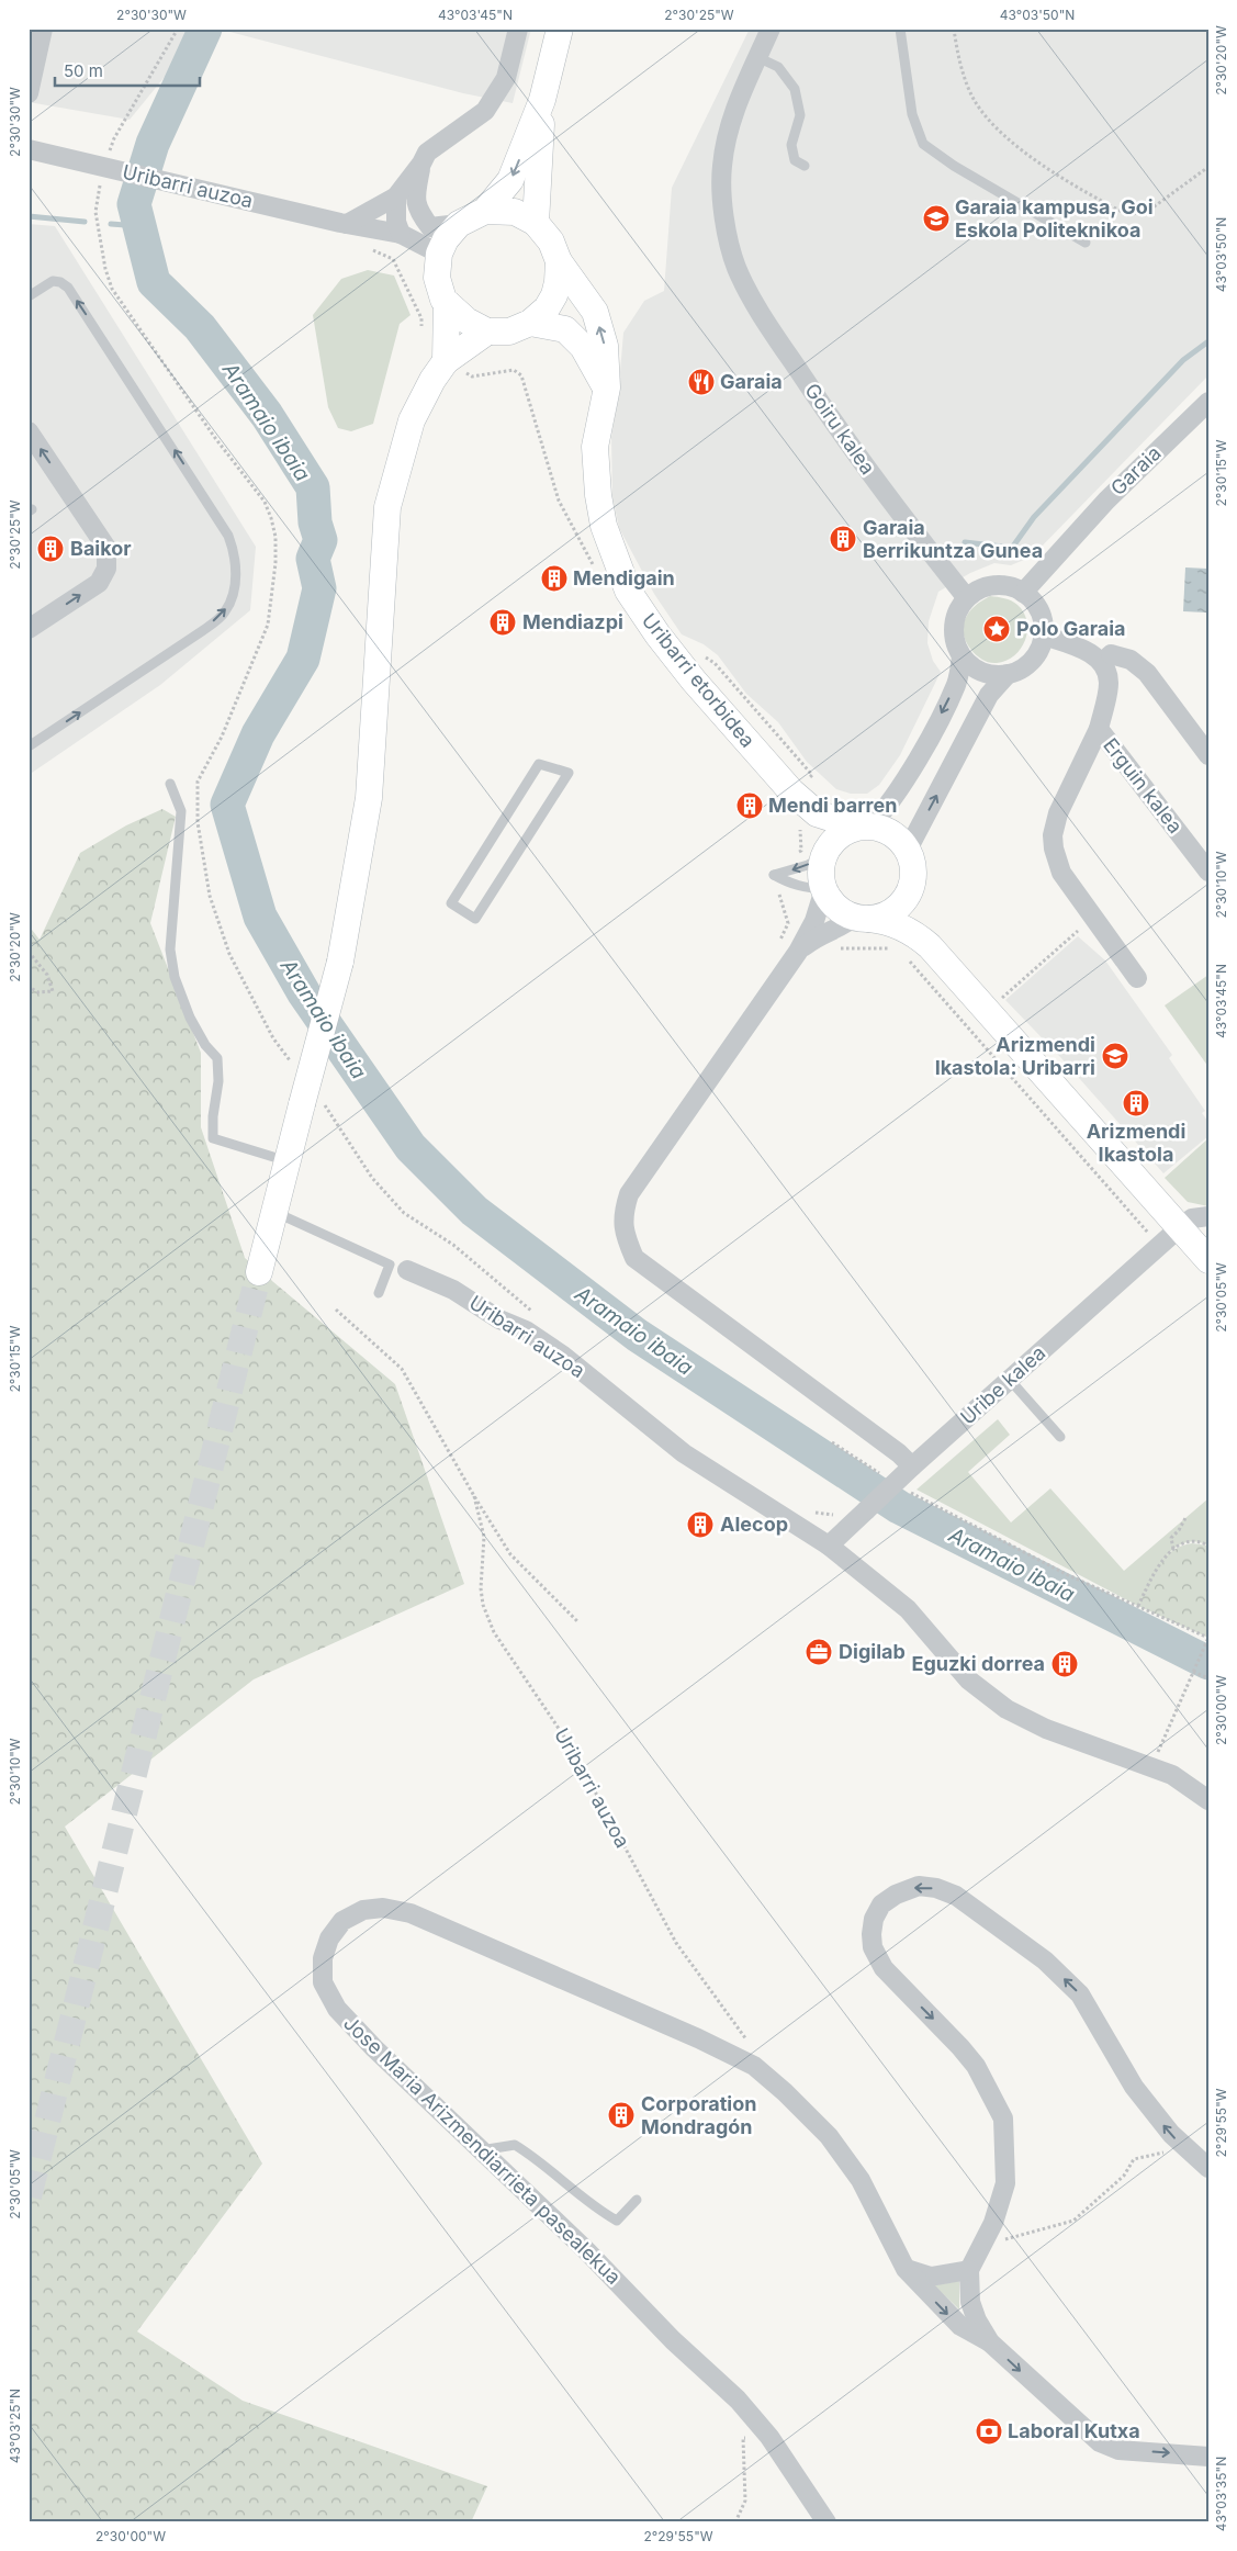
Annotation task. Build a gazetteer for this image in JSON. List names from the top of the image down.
{
  "streets": {
    "main road": ["Uribarri etorbidea"],
    "street": [
      "Uribarri auzoa",
      "Goiru kalea",
      "Garaia",
      "Erguin kalea",
      "Uribe kalea",
      "Jose Maria Arizmendiarrieta pasealekua"
    ]
  },
  "crossings": [
    ["Uribarri auzoa", "Uribe kalea"],
    ["Uribarri auzoa", "Jose Maria Arizmendiarrieta pasealekua"],
    ["Goiru kalea", "Garaia"],
    ["Goiru kalea", "Erguin kalea"],
    ["Garaia", "Erguin kalea"]
  ],
  "water": ["Aramaio ibaia"],
  "places": {
    "school or university": ["Garaia kampusa, Goi Eskola Politeknikoa", "Arizmendi Ikastola: Uribarri"],
    "restaurant": ["Garaia"],
    "building": [
      "Garaia Berrikuntza Gunea",
      "Baikor",
      "Mendigain",
      "Mendiazpi",
      "Mendi barren",
      "Arizmendi Ikastola",
      "Alecop",
      "Eguzki dorrea",
      "Corporation Mondragón"
    ],
    "place": ["Polo Garaia"],
    "office": ["Digilab"],
    "bank": ["Laboral Kutxa"]
  },
  "scale_bar": "50 m",
  "coordinates": [
    "2°30'30\"W",
    "43°03'45\"N",
    "2°30'25\"W",
    "43°03'50\"N",
    "2°30'20\"W",
    "2°30'15\"W",
    "2°30'10\"W",
    "2°30'05\"W",
    "2°30'00\"W",
    "2°29'55\"W",
    "43°03'25\"N",
    "43°03'35\"N"
  ]
}
